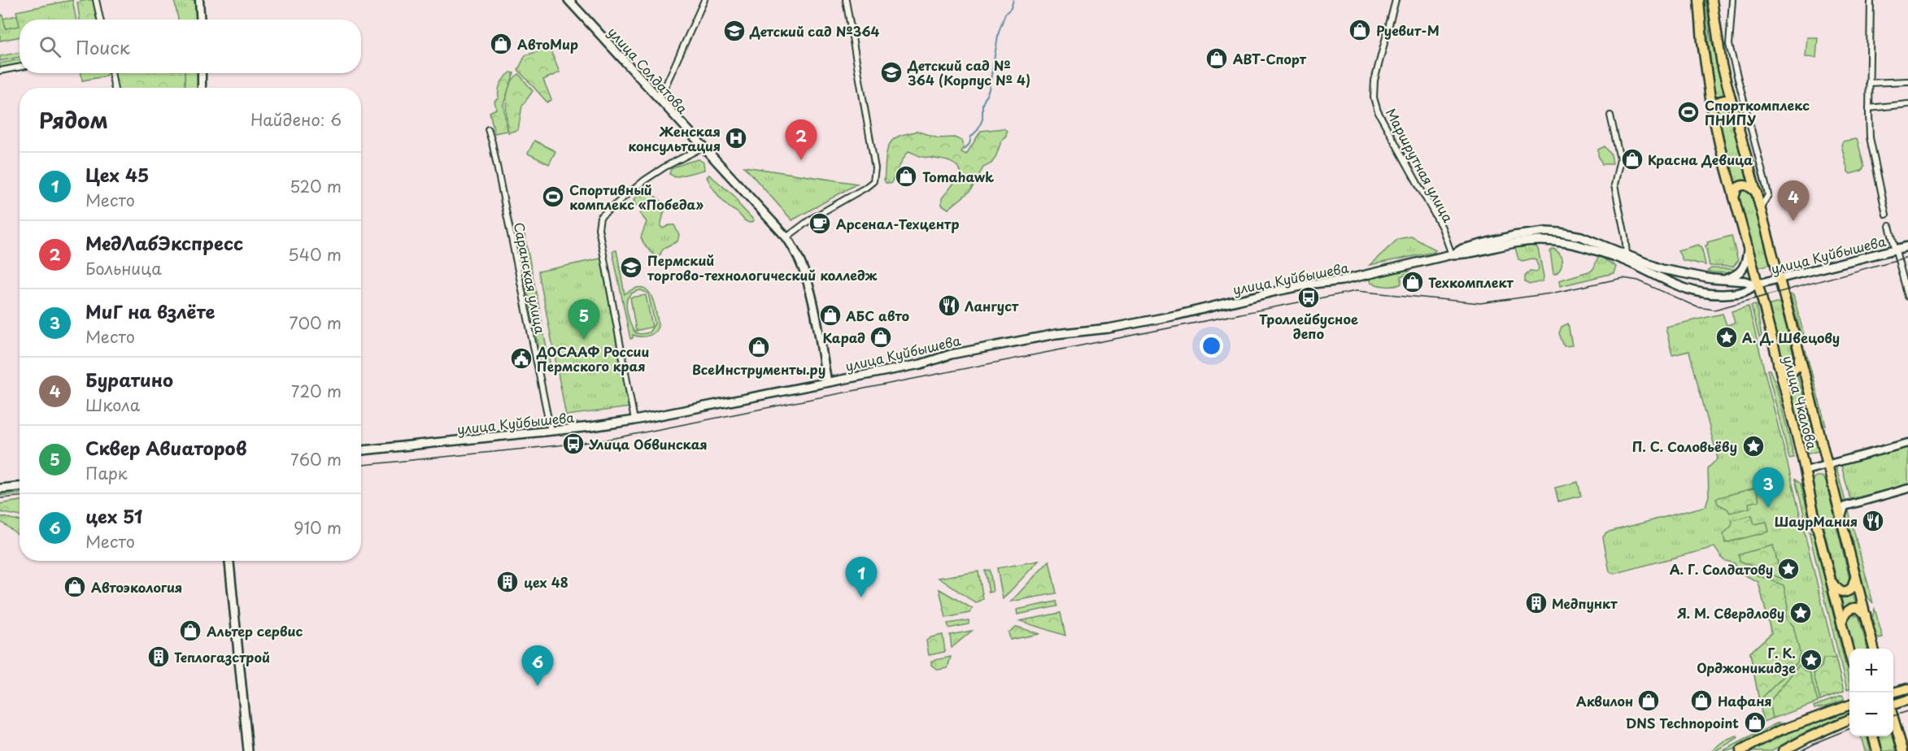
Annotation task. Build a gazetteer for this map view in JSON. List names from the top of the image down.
{
  "streets": {
    "main road": ["улица Солдатова", "улица Куйбышева", "улица Чкалова"],
    "street": ["Маршрутная улица", "Саранская улица"]
  },
  "crossings": [
    ["улица Солдатова", "улица Куйбышева"],
    ["Маршрутная улица", "улица Куйбышева"],
    ["улица Куйбышева", "Саранская улица"],
    ["улица Куйбышева", "улица Чкалова"]
  ],
  "places": {
    "shop": [
      "Руевит-М",
      "АвтоМир",
      "АВТ-Спорт",
      "Красна Девица",
      "Tomahawk",
      "Техкомплект",
      "АБС авто",
      "Карад",
      "ВсеИнструменты.ру",
      "Автоэкология",
      "Альтер сервис",
      "Аквилон",
      "Нафаня",
      "DNS Technopoint"
    ],
    "school or university": ["Детский сад №364", "Детский сад № 364 (Корпус № 4)", "Пермский торгово-технологический колледж"],
    "sports": ["Спорткомплекс ПНИПУ", "Спортивный комплекс «Победа»"],
    "hospital": ["Женская консультация"],
    "cafe": ["Арсенал-Техцентр"],
    "bus stop": ["Троллейбусное депо", "Улица Обвинская"],
    "restaurant": ["Лангуст", "ШаурМания"],
    "place": [
      "А. Д. Швецову",
      "П. С. Соловьёву",
      "А. Г. Солдатову",
      "Я. М. Свердлову",
      "Г. К. Орджоникидзе"
    ],
    "public building": ["ДОСААФ России Пермского края"],
    "building": ["цех 48", "Медпункт", "Теплогазстрой"]
  },
  "page": {
    "search": "Поиск",
    "heading": ["Рядом", "Найдено: 6"],
    "pins": [
      "2",
      "4",
      "5",
      "3",
      "1",
      "6"
    ],
    "list": [
      {
        "mark": "1",
        "name": "Цех 45",
        "note": "Место",
        "value": "520 m"
      },
      {
        "mark": "2",
        "name": "МедЛабЭкспресс",
        "note": "Больница",
        "value": "540 m"
      },
      {
        "mark": "3",
        "name": "МиГ на взлёте",
        "note": "Место",
        "value": "700 m"
      },
      {
        "mark": "4",
        "name": "Буратино",
        "note": "Школа",
        "value": "720 m"
      },
      {
        "mark": "5",
        "name": "Сквер Авиаторов",
        "note": "Парк",
        "value": "760 m"
      },
      {
        "mark": "6",
        "name": "цех 51",
        "note": "Место",
        "value": "910 m"
      }
    ],
    "map_buttons": ["+", "−"]
  }
}
